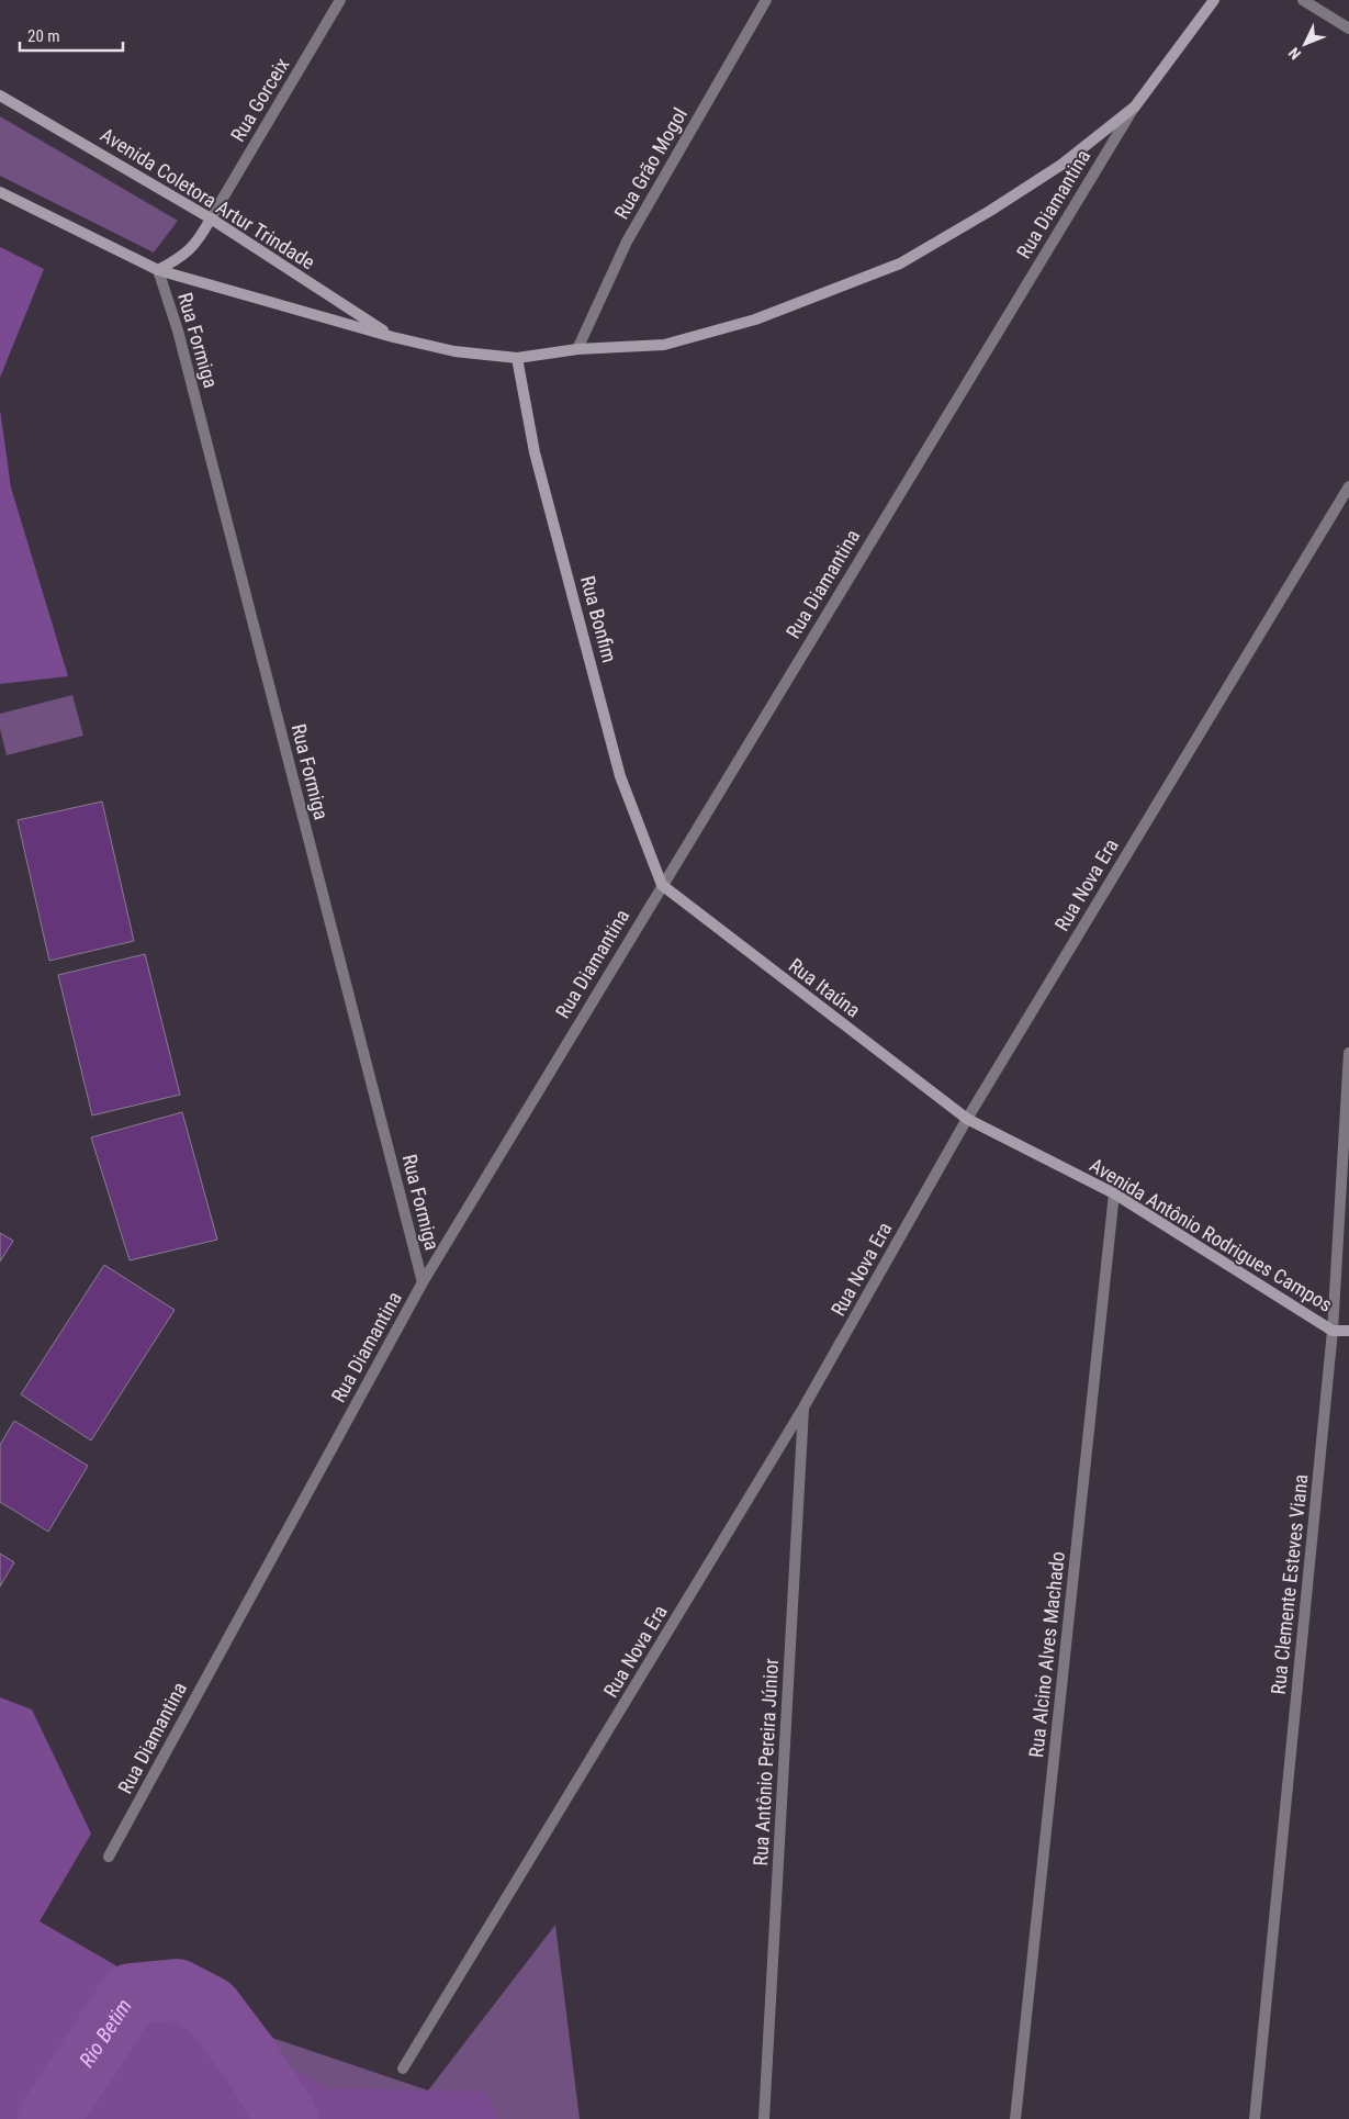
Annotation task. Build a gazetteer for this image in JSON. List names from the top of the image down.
{
  "streets": {
    "main road": [
      "Avenida Coletora Artur Trindade",
      "Rua Bonfim",
      "Rua Itaúna",
      "Avenida Antônio Rodrigues Campos"
    ],
    "street": [
      "Rua Gorceix",
      "Rua Grão Mogol",
      "Rua Diamantina",
      "Rua Formiga",
      "Rua Nova Era",
      "Rua Clemente Esteves Viana",
      "Rua Alcino Alves Machado",
      "Rua Antônio Pereira Júnior"
    ]
  },
  "crossings": [
    ["Rua Gorceix", "Avenida Coletora Artur Trindade"],
    ["Rua Grão Mogol", "Avenida Coletora Artur Trindade"],
    ["Avenida Coletora Artur Trindade", "Rua Diamantina"],
    ["Avenida Coletora Artur Trindade", "Rua Formiga"],
    ["Avenida Coletora Artur Trindade", "Rua Bonfim"],
    ["Rua Diamantina", "Rua Formiga"],
    ["Rua Diamantina", "Rua Bonfim"],
    ["Rua Diamantina", "Rua Itaúna"],
    ["Rua Bonfim", "Rua Itaúna"],
    ["Rua Nova Era", "Rua Itaúna"],
    ["Rua Nova Era", "Avenida Antônio Rodrigues Campos"],
    ["Rua Nova Era", "Rua Antônio Pereira Júnior"],
    ["Rua Itaúna", "Avenida Antônio Rodrigues Campos"],
    ["Avenida Antônio Rodrigues Campos", "Rua Clemente Esteves Viana"],
    ["Avenida Antônio Rodrigues Campos", "Rua Alcino Alves Machado"]
  ],
  "water": ["Rio Betim"],
  "scale_bar": "20 m",
  "north": "bottom left"
}
